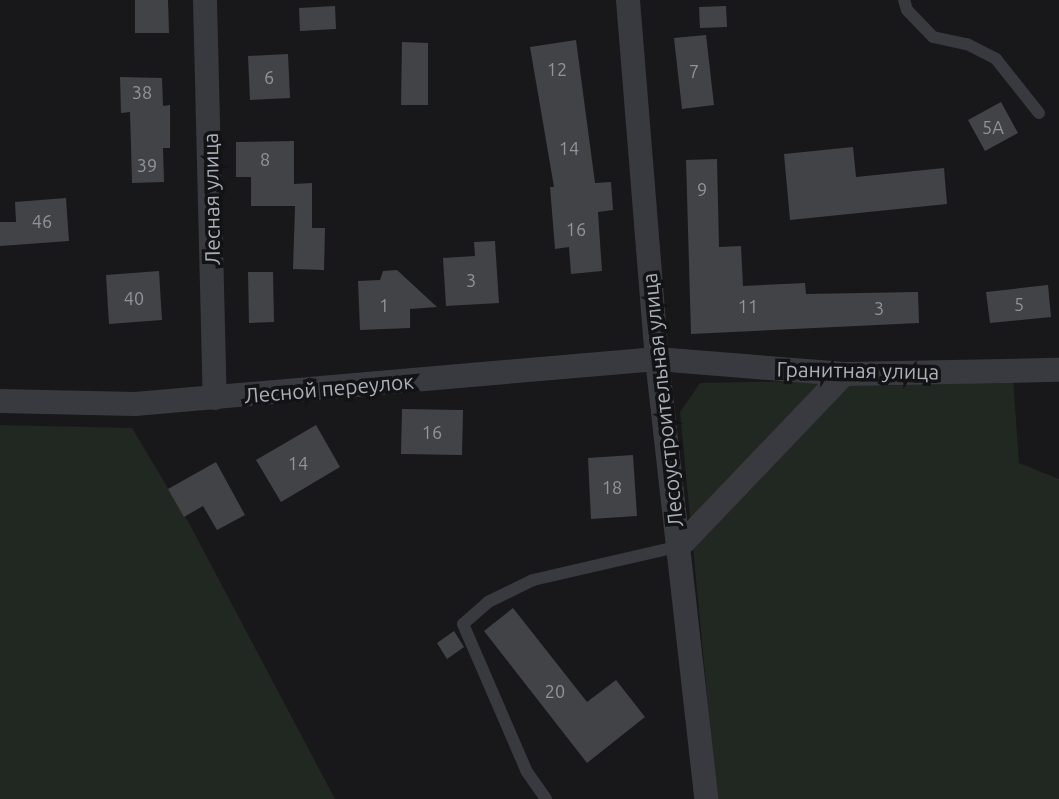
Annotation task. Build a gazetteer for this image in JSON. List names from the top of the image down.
{
  "streets": {
    "street": [
      "Лесная улица",
      "Гранитная улица",
      "Лесной переулок",
      "Лесоустроительная улица"
    ]
  },
  "crossings": [
    ["Лесная улица", "Лесной переулок"],
    ["Гранитная улица", "Лесной переулок"],
    ["Гранитная улица", "Лесоустроительная улица"],
    ["Лесной переулок", "Лесоустроительная улица"]
  ],
  "house_numbers": [
    "12",
    "7",
    "6",
    "38",
    "5А",
    "14",
    "8",
    "39",
    "9",
    "46",
    "16",
    "3",
    "40",
    "5",
    "1",
    "11",
    "3",
    "16",
    "14",
    "18",
    "20"
  ]
}
